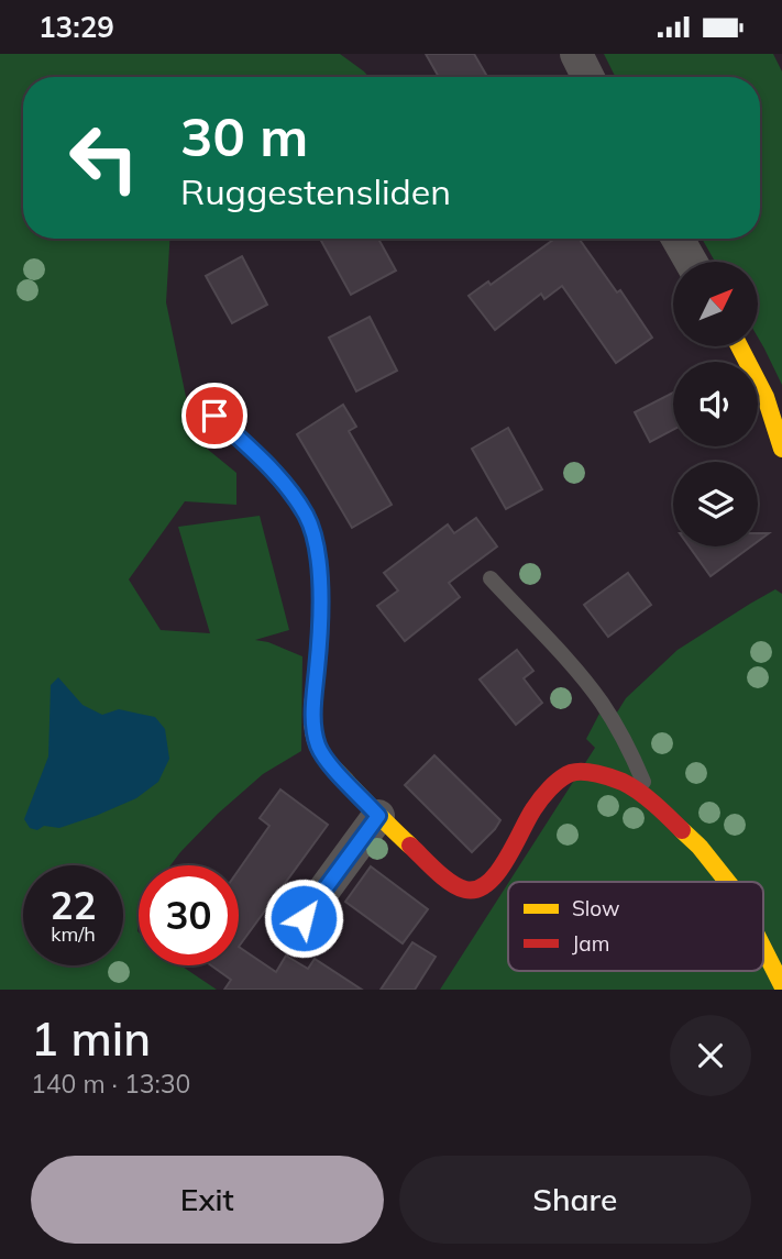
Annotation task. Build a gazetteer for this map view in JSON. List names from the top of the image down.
{
  "legend": ["Slow", "Jam"],
  "north": "top right",
  "page": {
    "status": "13:29",
    "turn": ["30 m", "Ruggestensliden"],
    "speed": "22 km/h",
    "limit": "30",
    "heading": ["1 min", "140 m · 13:30"],
    "buttons": ["Exit", "Share"]
  }
}
